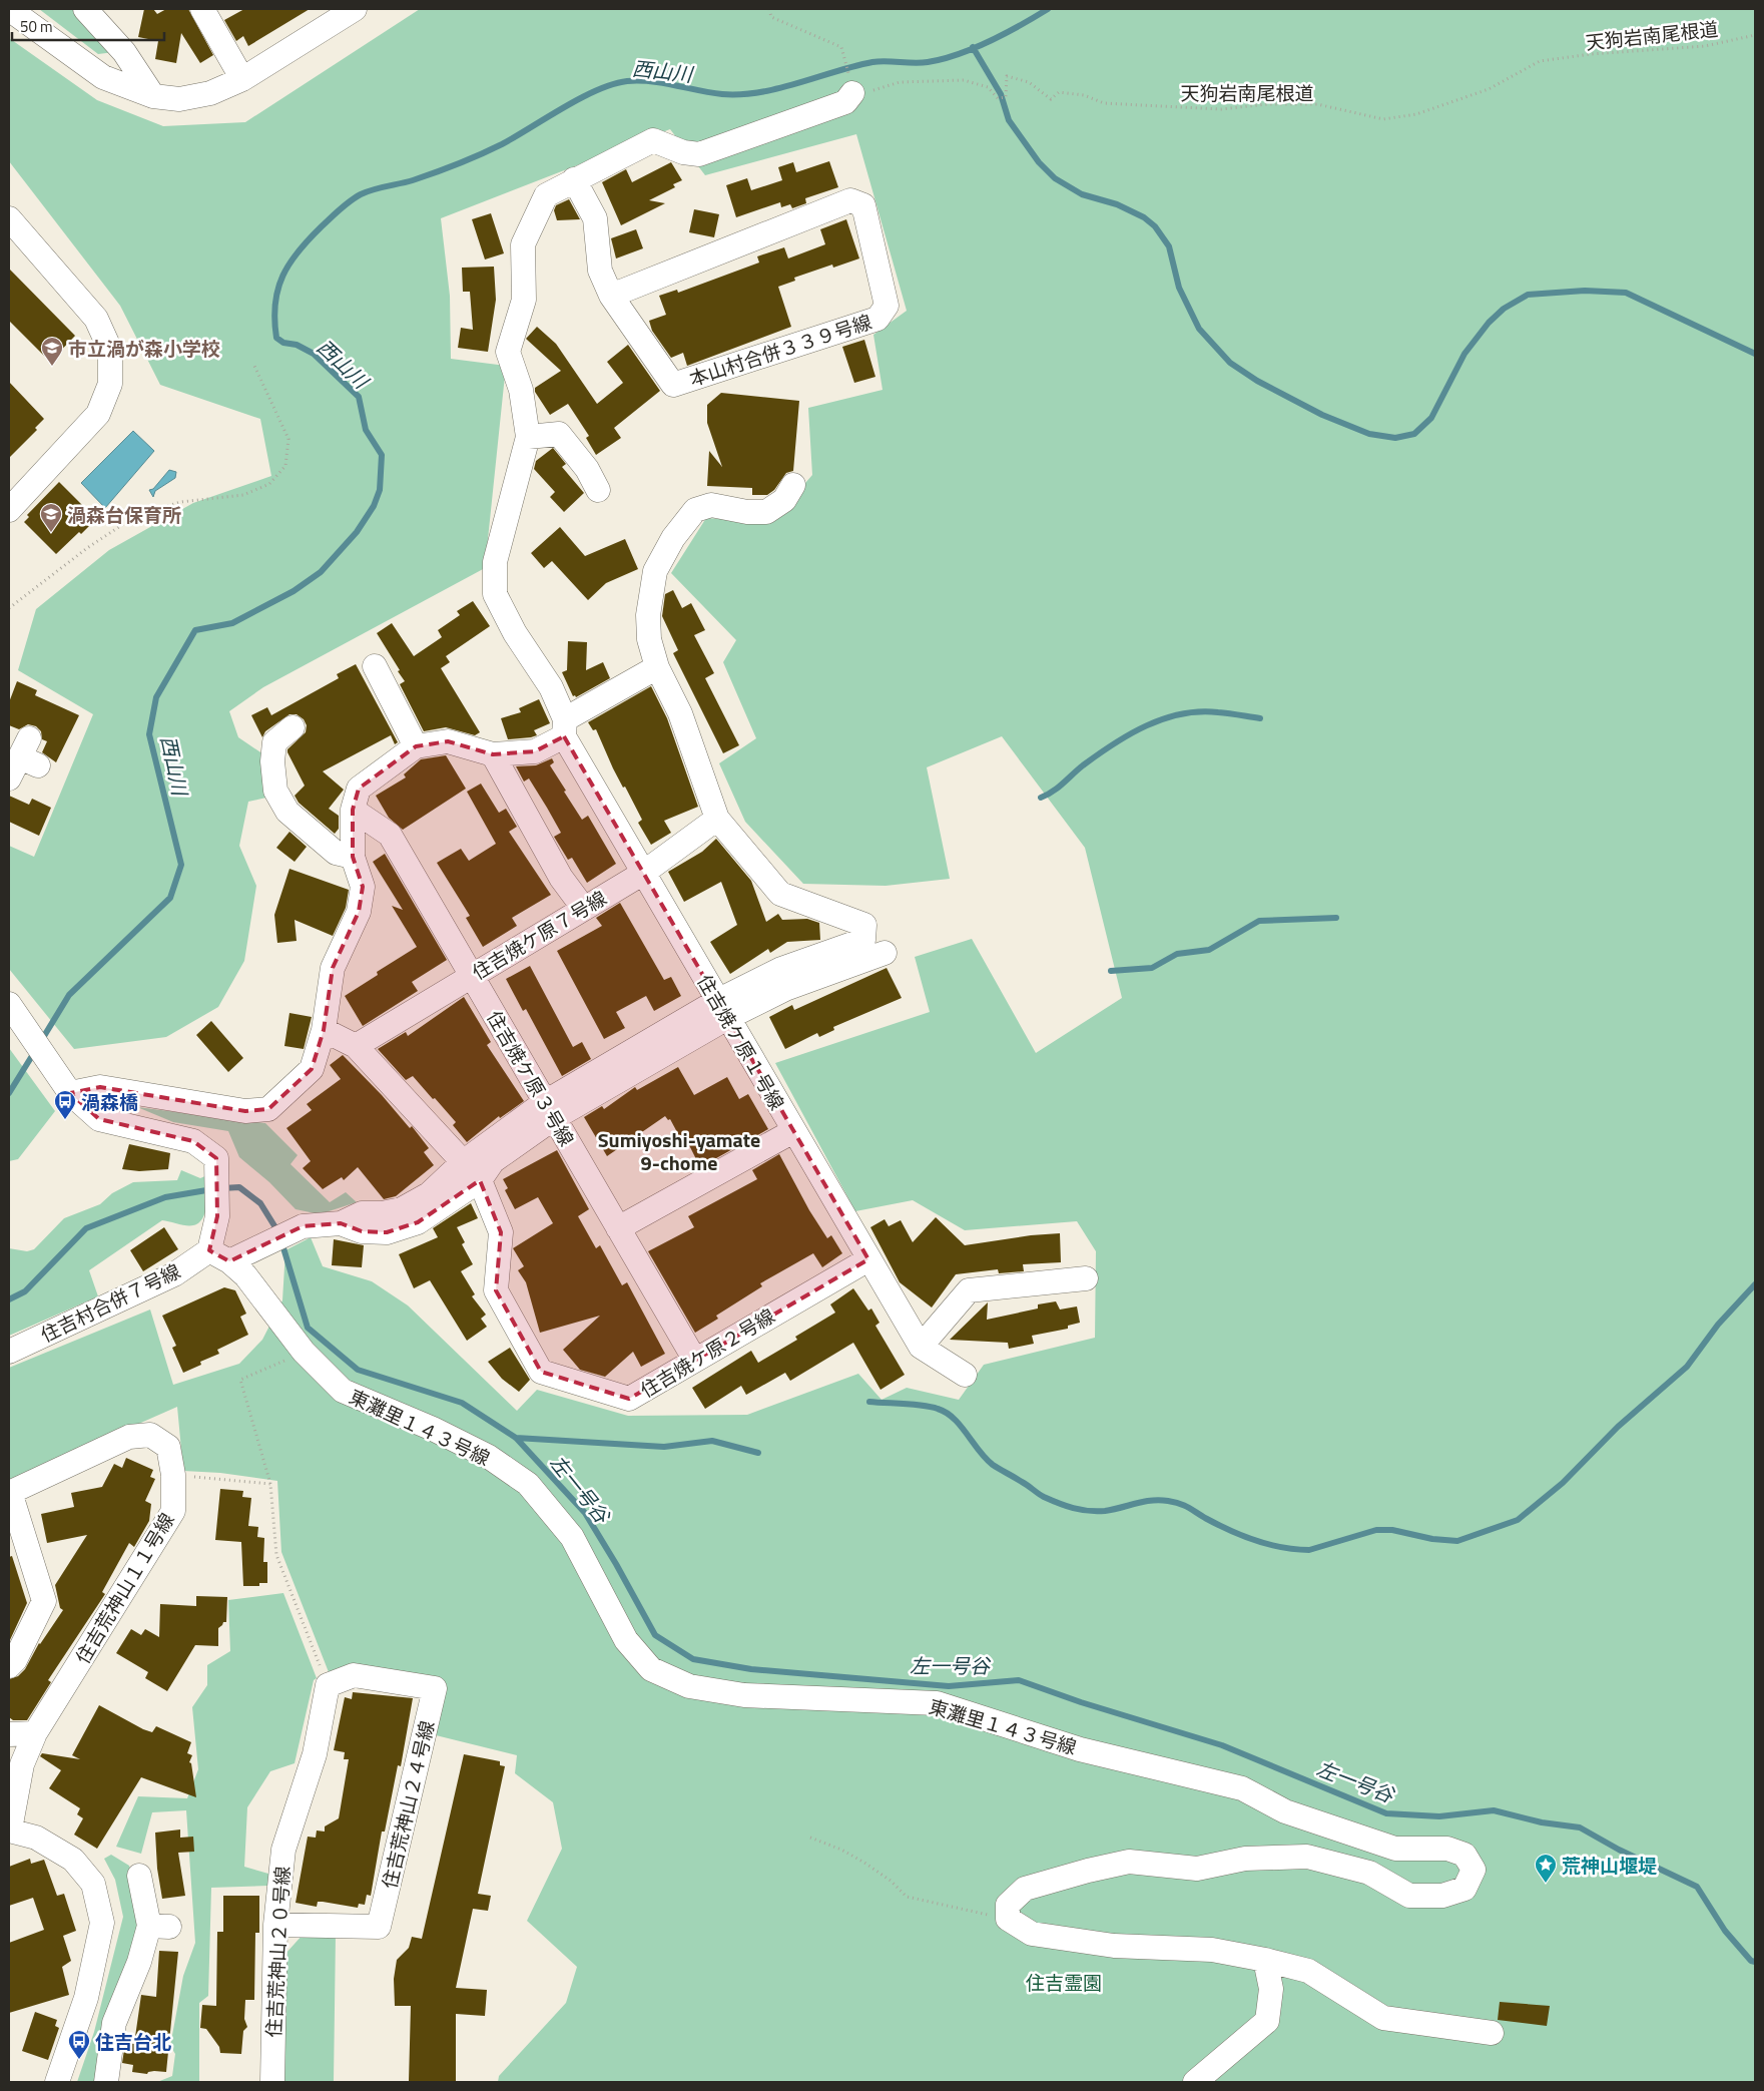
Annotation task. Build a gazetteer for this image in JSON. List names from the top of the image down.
{
  "streets": {
    "street": [
      "本山村合併３３９号線",
      "住吉焼ケ原７号線",
      "住吉焼ケ原１号線",
      "住吉焼ケ原３号線",
      "住吉村合併７号線",
      "住吉焼ケ原２号線",
      "東灘里１４３号線",
      "住吉荒神山１１号線",
      "住吉荒神山２４号線",
      "住吉荒神山２０号線"
    ],
    "path": ["天狗岩南尾根道"]
  },
  "crossings": [
    ["住吉焼ケ原７号線", "住吉焼ケ原１号線"],
    ["住吉焼ケ原７号線", "住吉焼ケ原３号線"],
    ["住吉焼ケ原７号線", "住吉焼ケ原２号線"],
    ["住吉焼ケ原１号線", "住吉焼ケ原２号線"],
    ["住吉焼ケ原３号線", "住吉焼ケ原２号線"],
    ["住吉村合併７号線", "東灘里１４３号線"],
    ["住吉荒神山２４号線", "住吉荒神山２０号線"]
  ],
  "districts": ["Sumiyoshi-yamate 9-chome"],
  "water": ["西山川", "左一号谷"],
  "parks": ["住吉霊園"],
  "places": {
    "school or university": ["市立渦が森小学校", "渦森台保育所"],
    "bus stop": ["渦森橋", "住吉台北"],
    "place": ["荒神山堰堤"]
  },
  "scale_bar": "50 m"
}
